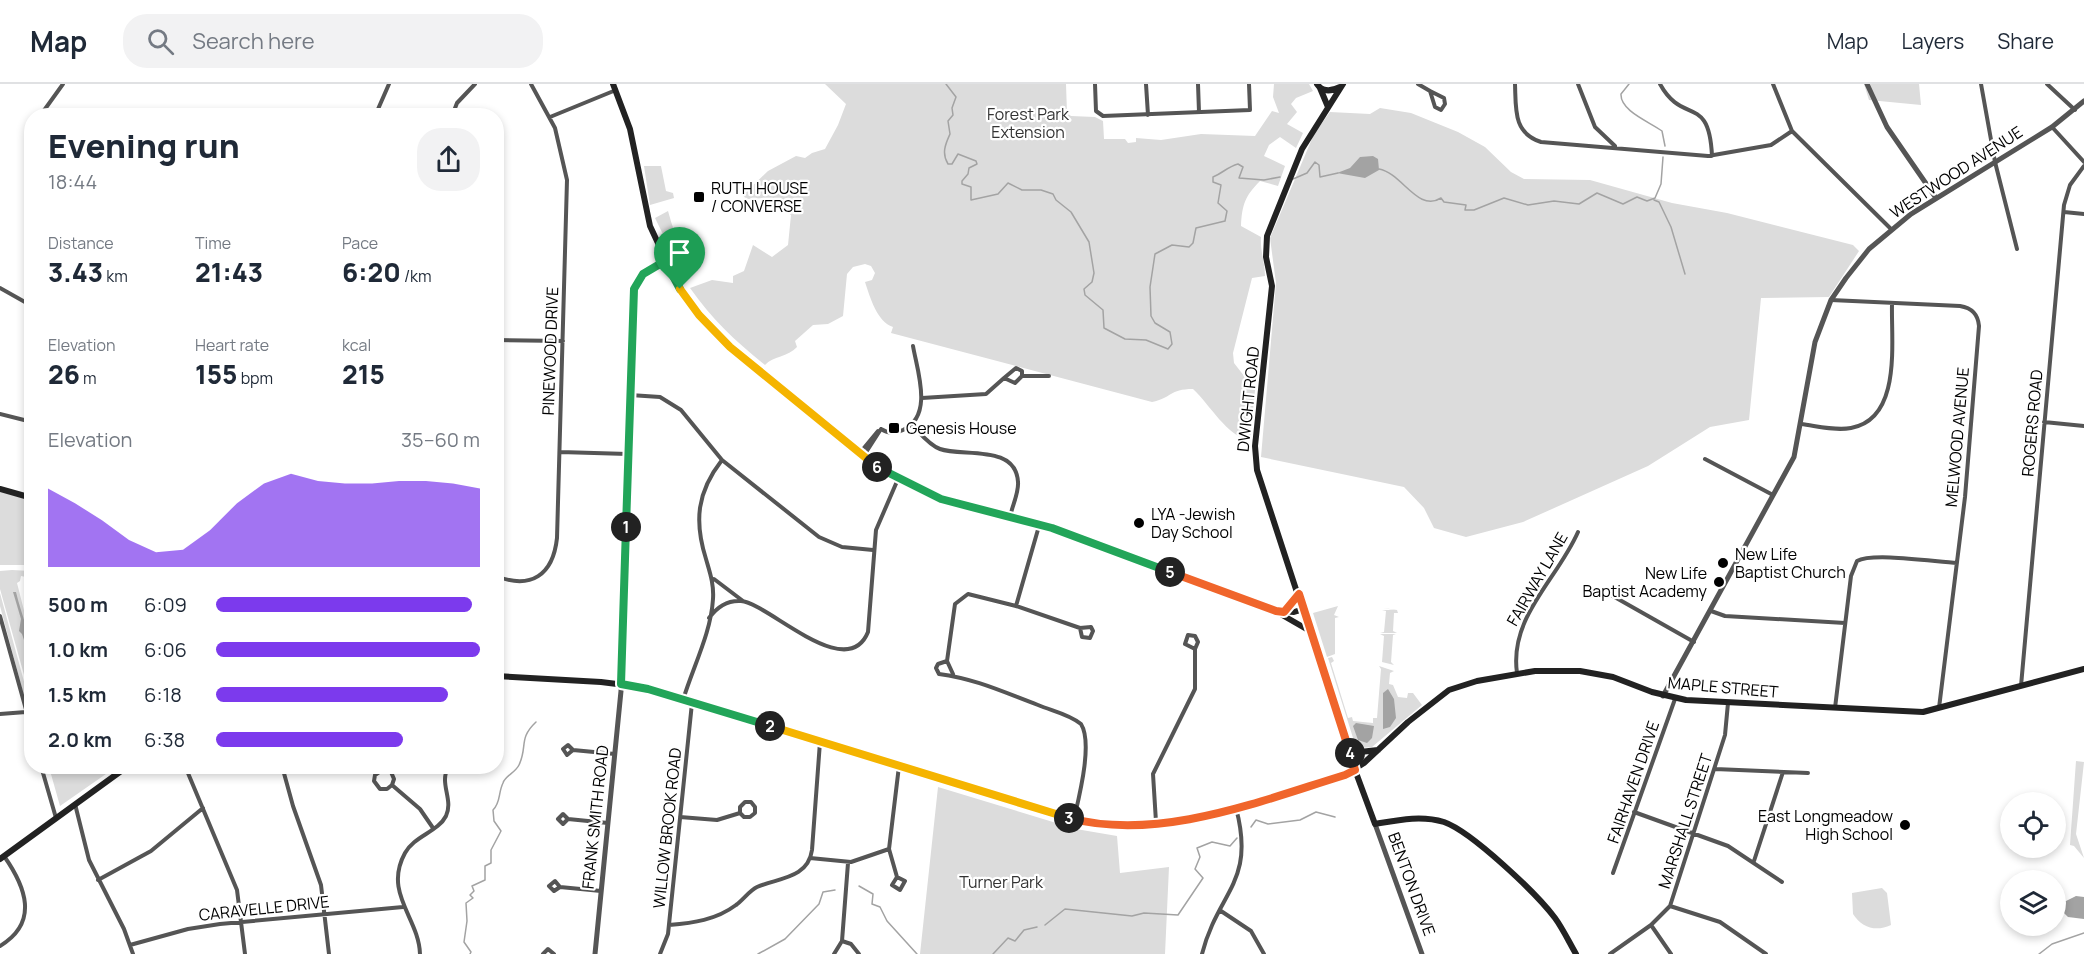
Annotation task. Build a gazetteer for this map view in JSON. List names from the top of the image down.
{
  "streets": {
    "main road": ["DWIGHT ROAD", "MAPLE STREET"],
    "street": [
      "WESTWOOD AVENUE",
      "PINEWOOD DRIVE",
      "ROGERS ROAD",
      "MELWOOD AVENUE",
      "FAIRWAY LANE",
      "FAIRHAVEN DRIVE",
      "FRANK SMITH ROAD",
      "MARSHALL STREET",
      "WILLOW BROOK ROAD",
      "BENTON DRIVE",
      "CARAVELLE DRIVE"
    ]
  },
  "crossings": [
    ["WESTWOOD AVENUE", "MELWOOD AVENUE"],
    ["WESTWOOD AVENUE", "MAPLE STREET"],
    ["DWIGHT ROAD", "MAPLE STREET"],
    ["DWIGHT ROAD", "BENTON DRIVE"],
    ["ROGERS ROAD", "MAPLE STREET"],
    ["MELWOOD AVENUE", "MAPLE STREET"],
    ["FAIRWAY LANE", "MAPLE STREET"],
    ["MAPLE STREET", "FAIRHAVEN DRIVE"],
    ["MAPLE STREET", "MARSHALL STREET"]
  ],
  "parks": ["Forest Park Extension", "Turner Park"],
  "places": {
    "transit": ["RUTH HOUSE / CONVERSE", "Genesis House"],
    "other": [
      "LYA -Jewish Day School",
      "New Life Baptist Church",
      "New Life Baptist Academy",
      "East Longmeadow High School"
    ]
  },
  "page": {
    "header": "Map",
    "search": "Search here",
    "nav": ["Map", "Layers", "Share"],
    "heading": ["Evening run", "18:44"],
    "stats": [
      ["Distance", "3.43 km"],
      ["Time", "21:43"],
      ["Pace", "6:20 /km"],
      ["Elevation", "26 m"],
      ["Heart rate", "155 bpm"],
      ["kcal", "215"]
    ],
    "chart": ["Elevation", "35–60 m"],
    "pins": [
      "6",
      "1",
      "5",
      "2",
      "4",
      "3"
    ],
    "list": [
      {
        "name": "500 m",
        "note": "6:09"
      },
      {
        "name": "1.0 km",
        "note": "6:06"
      },
      {
        "name": "1.5 km",
        "note": "6:18"
      },
      {
        "name": "2.0 km",
        "note": "6:38"
      }
    ]
  }
}
